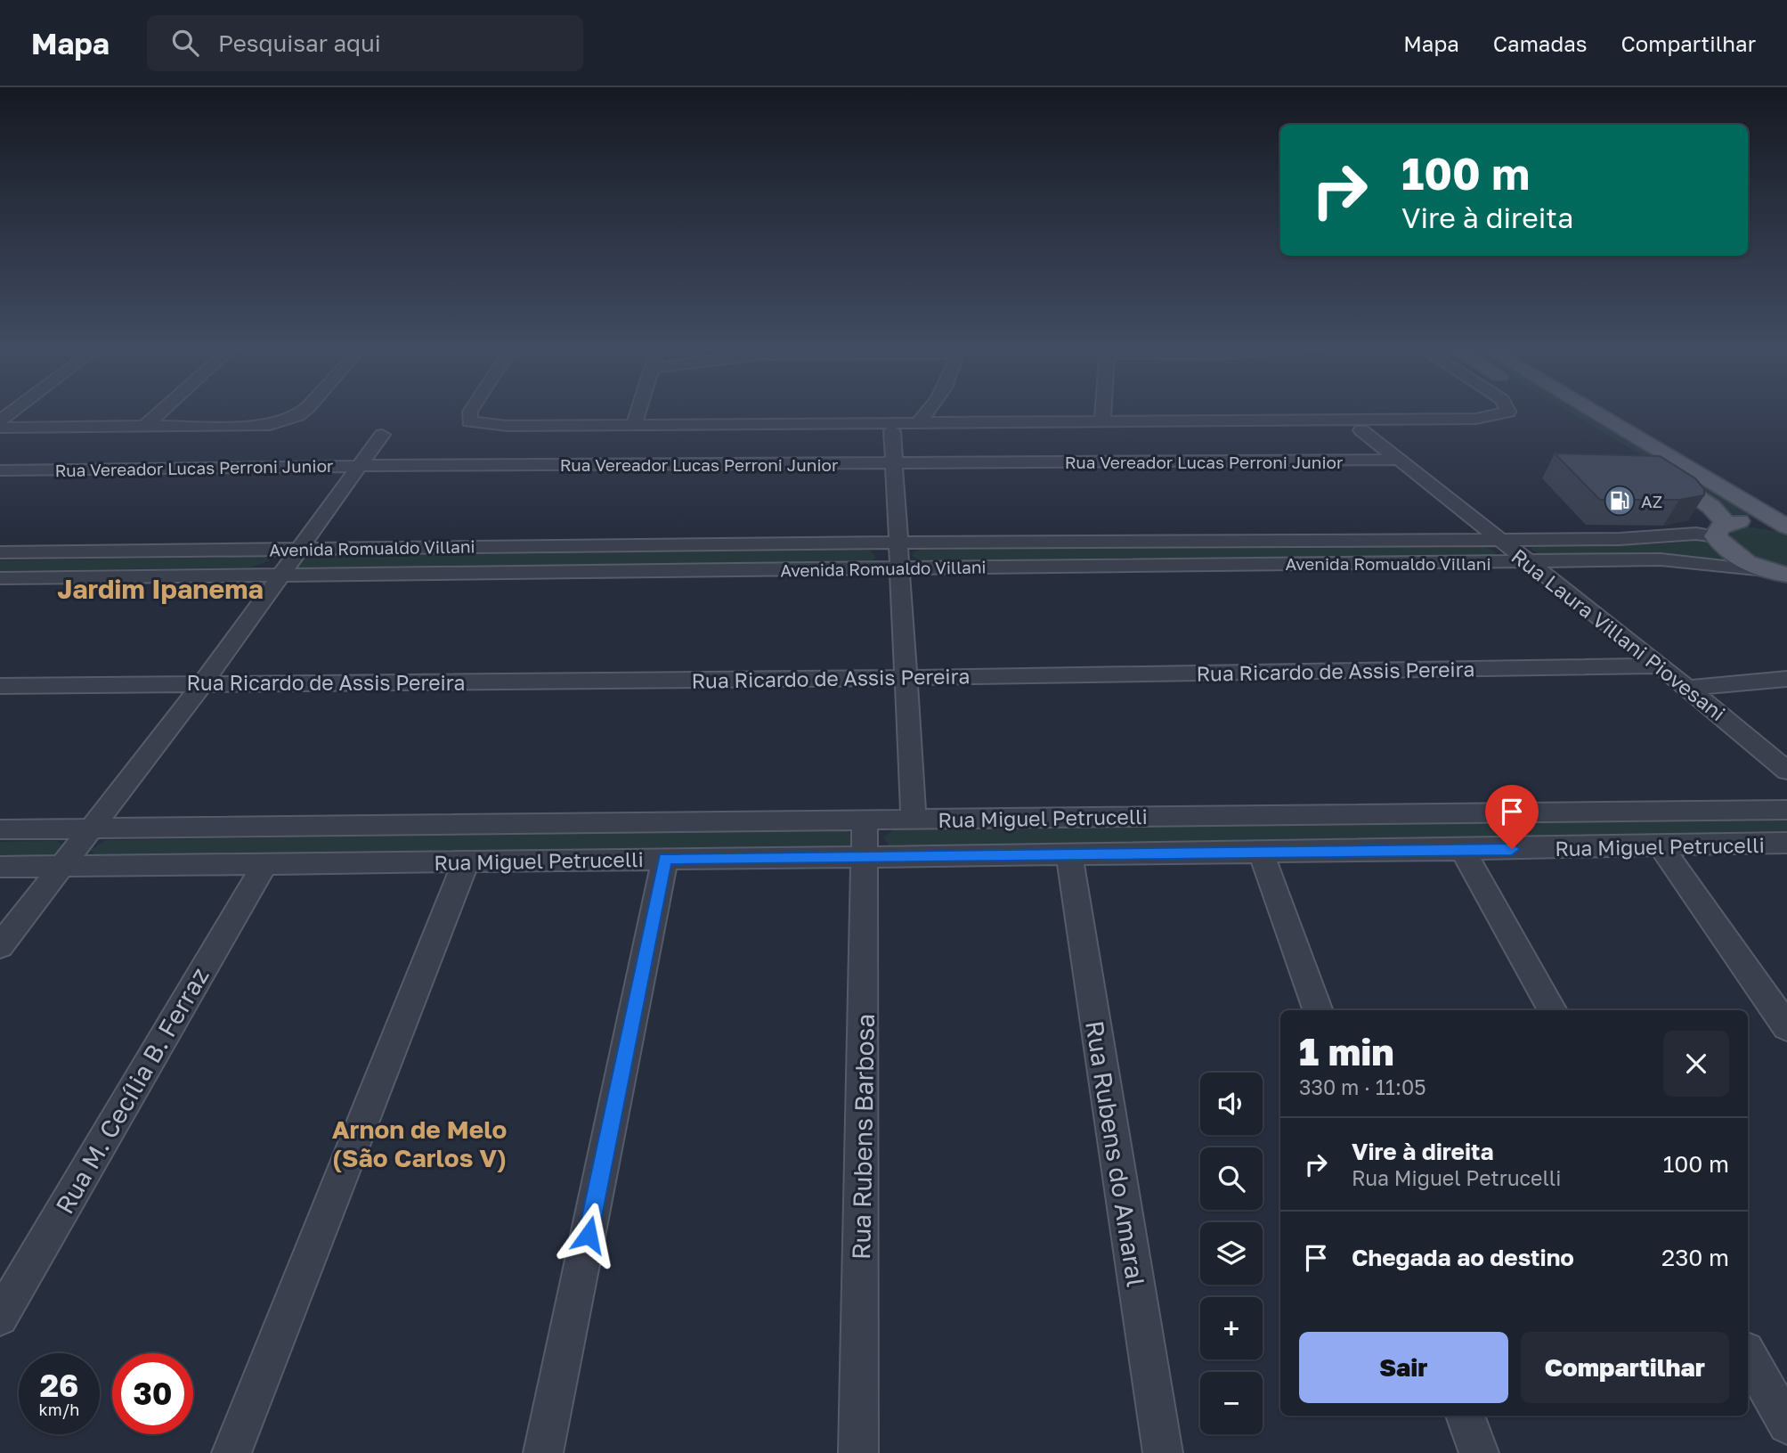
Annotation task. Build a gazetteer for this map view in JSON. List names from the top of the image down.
{
  "streets": {
    "street": [
      "Rua Vereador Lucas Perroni Junior",
      "Avenida Romualdo Villani",
      "Rua Laura Villani Piovesani",
      "Rua Ricardo de Assis Pereira",
      "Rua Miguel Petrucelli",
      "Rua M. Cecília B. Ferraz",
      "Rua Rubens Barbosa",
      "Rua Rubens do Amaral"
    ]
  },
  "crossings": [
    ["Rua Vereador Lucas Perroni Junior", "Rua Laura Villani Piovesani"],
    ["Avenida Romualdo Villani", "Rua Laura Villani Piovesani"],
    ["Rua Laura Villani Piovesani", "Rua Ricardo de Assis Pereira"],
    ["Rua Miguel Petrucelli", "Rua M. Cecília B. Ferraz"],
    ["Rua Miguel Petrucelli", "Rua Rubens Barbosa"],
    ["Rua Miguel Petrucelli", "Rua Rubens do Amaral"]
  ],
  "districts": ["Jardim Ipanema", "Arnon de Melo (São Carlos V)"],
  "places": {
    "fuel station": ["AZ"]
  },
  "page": {
    "header": "Mapa",
    "search": "Pesquisar aqui",
    "nav": ["Mapa", "Camadas", "Compartilhar"],
    "turn": ["100 m", "Vire à direita"],
    "heading": ["1 min", "330 m · 11:05"],
    "map_buttons": ["+", "−"],
    "list": [
      {
        "name": "Vire à direita",
        "note": "Rua Miguel Petrucelli",
        "value": "100 m"
      },
      {
        "name": "Chegada ao destino",
        "value": "230 m"
      }
    ],
    "buttons": ["Sair", "Compartilhar"],
    "speed": "26 km/h",
    "limit": "30"
  }
}
